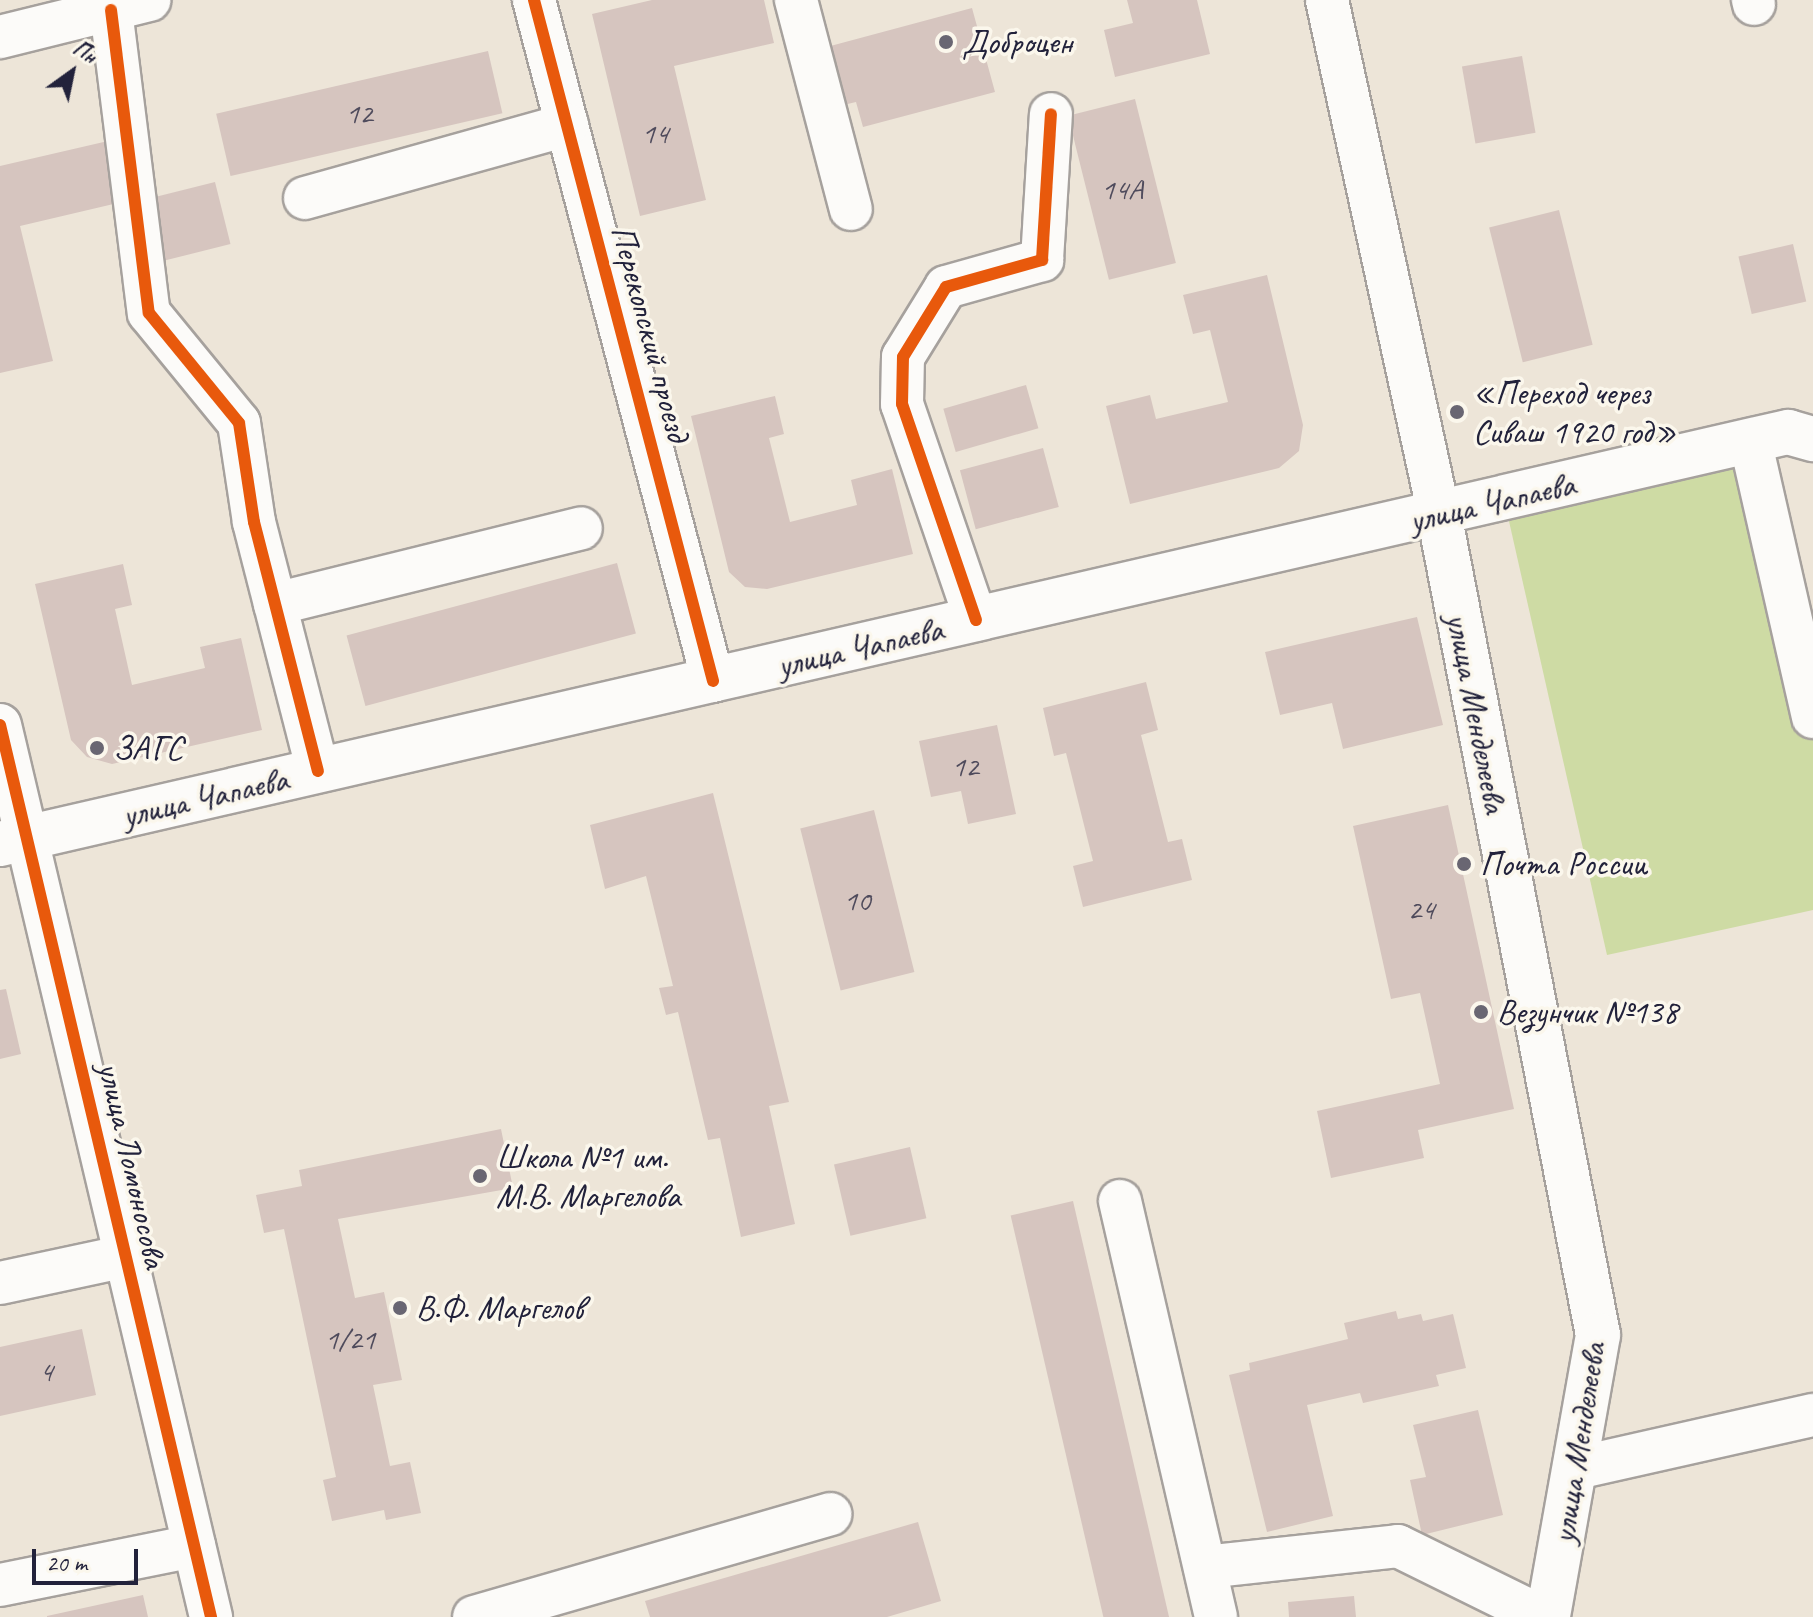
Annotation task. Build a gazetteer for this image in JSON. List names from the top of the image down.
{
  "streets": {
    "main road": ["улица Чапаева", "улица Менделеева"],
    "street": ["Перекопский проезд", "улица Ломоносова"]
  },
  "crossings": [
    ["Перекопский проезд", "улица Чапаева"],
    ["улица Чапаева", "улица Менделеева"],
    ["улица Чапаева", "улица Ломоносова"]
  ],
  "places": [
    "Доброцен",
    "«Переход через Сиваш 1920 год»",
    "ЗАГС",
    "Почта России",
    "Везунчик №138",
    "Школа №1 им. М.В. Маргелова",
    "В.Ф. Маргелов"
  ],
  "house_numbers": [
    "12",
    "14",
    "14А",
    "12",
    "10",
    "24",
    "1/21",
    "4"
  ],
  "scale_bar": "20 m",
  "north": "top right"
}
